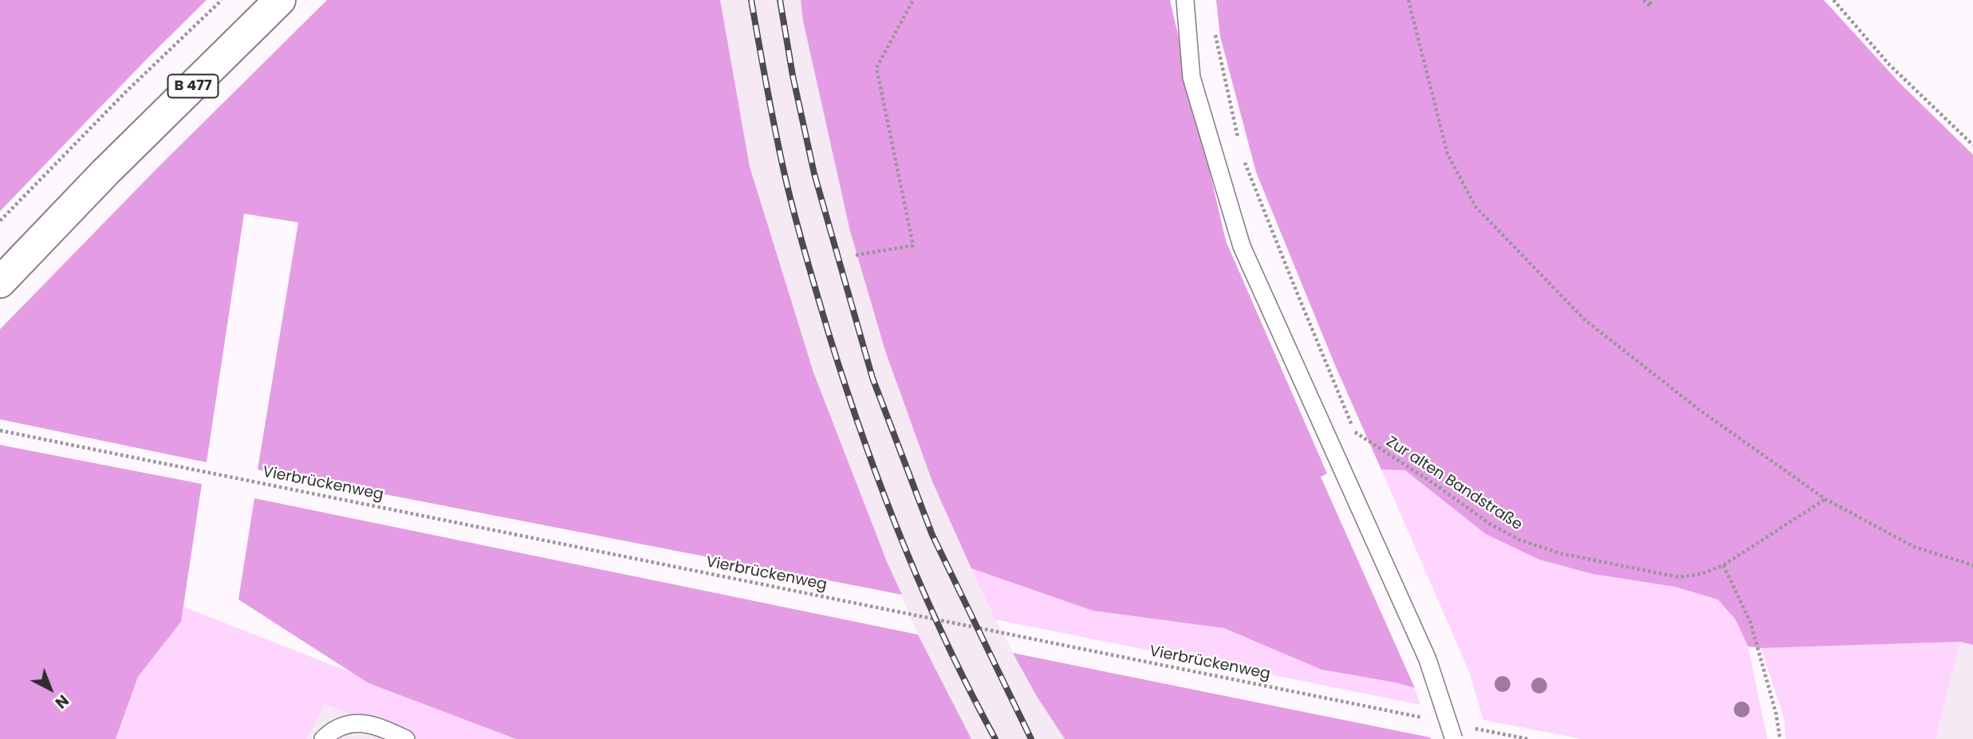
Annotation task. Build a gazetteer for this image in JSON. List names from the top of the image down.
{
  "streets": {
    "main road": ["B 477"],
    "path": ["Vierbrückenweg", "Zur alten Bandstraße"]
  },
  "north": "bottom right"
}
